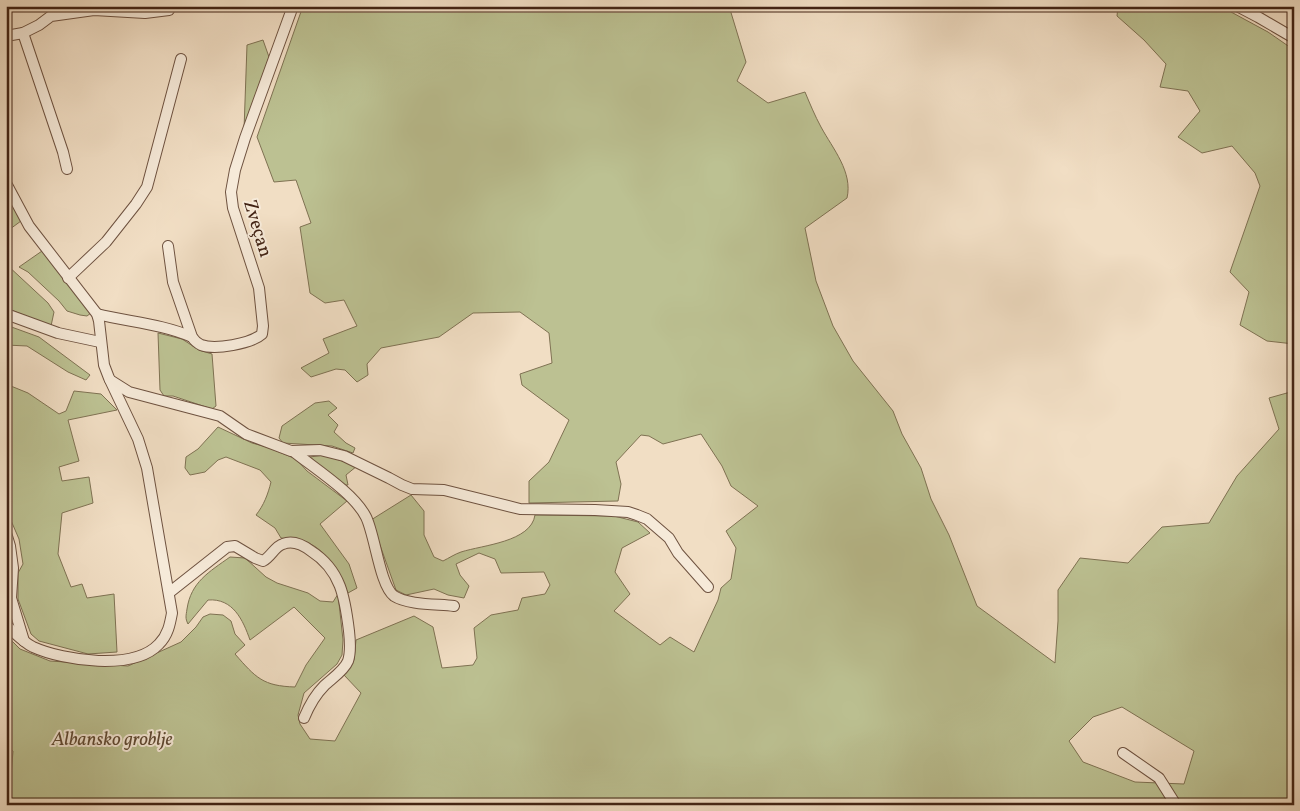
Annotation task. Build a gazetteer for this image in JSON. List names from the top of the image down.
{
  "streets": {
    "street": ["Zveçan"]
  },
  "parks": ["Albansko groblje"]
}
